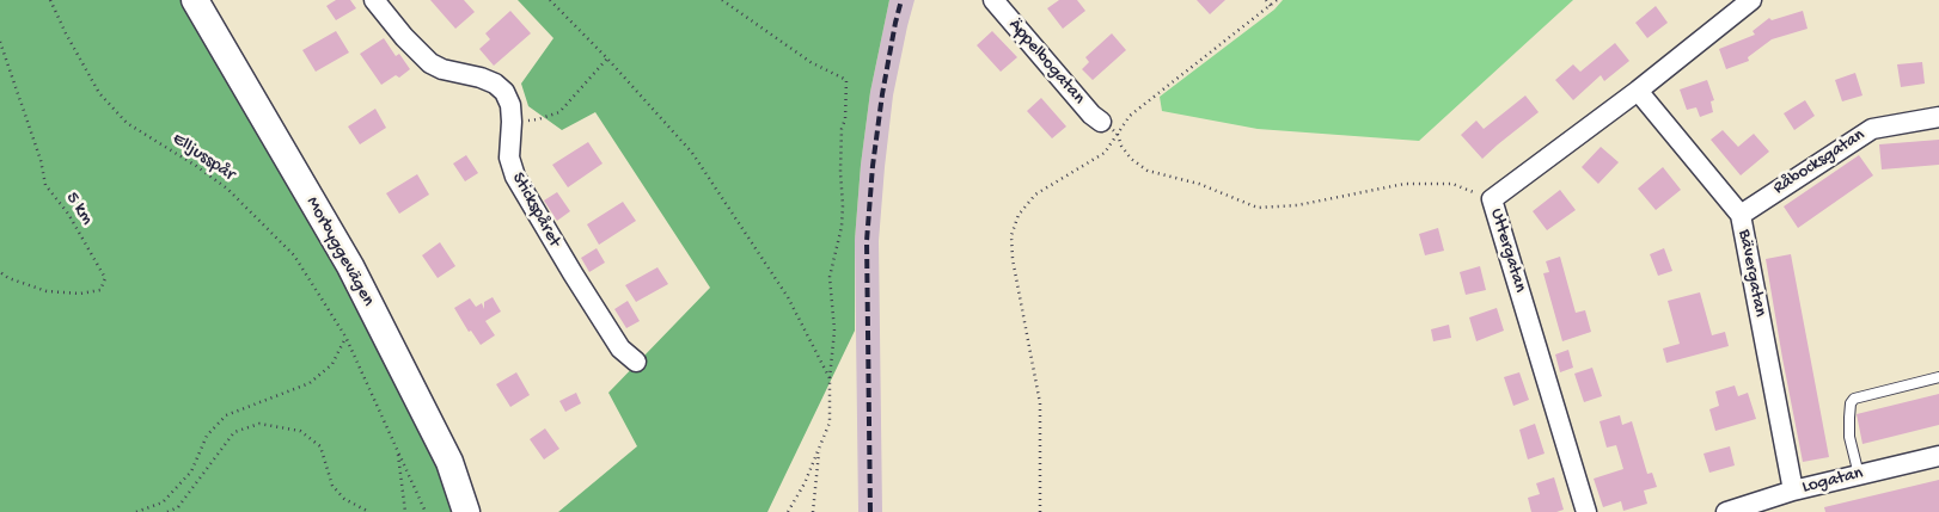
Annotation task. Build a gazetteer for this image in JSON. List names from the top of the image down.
{
  "streets": {
    "street": [
      "Äppelbogatan",
      "Råbocksgatan",
      "Stickspåret",
      "Uttergatan",
      "Morbyggevägen",
      "Bävergatan",
      "Logatan"
    ],
    "path": ["Elljusspår", "5 km"]
  },
  "crossings": [
    ["Råbocksgatan", "Bävergatan"],
    ["Uttergatan", "Bävergatan"],
    ["Bävergatan", "Logatan"]
  ]
}
